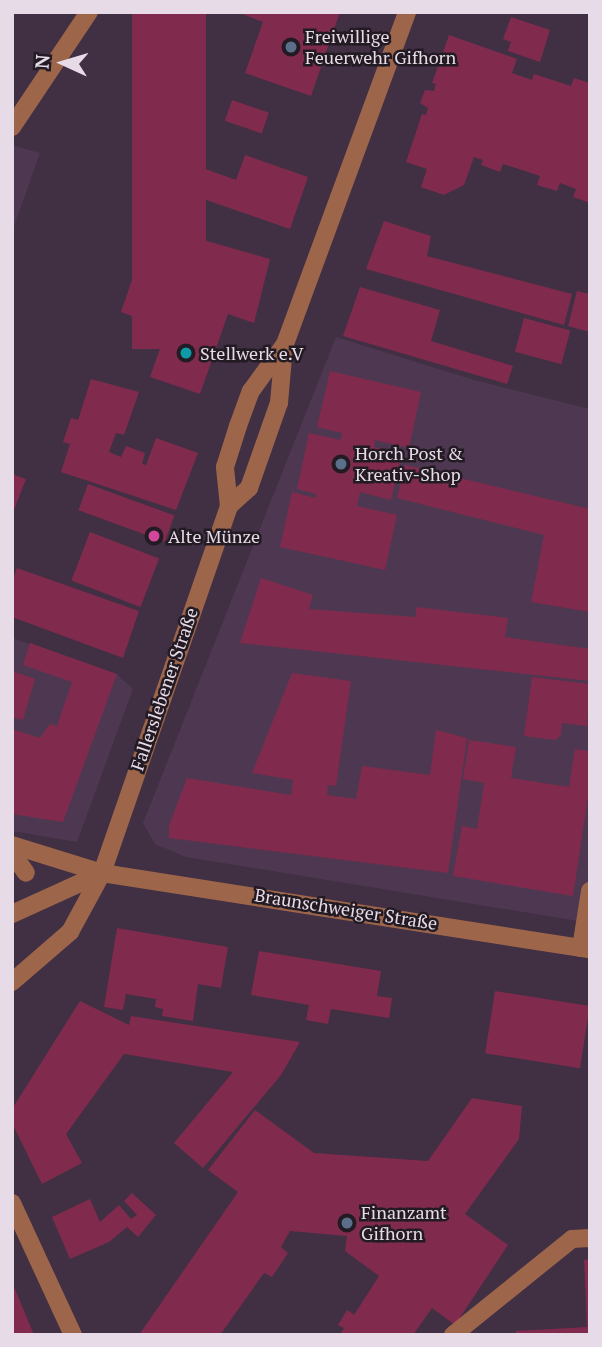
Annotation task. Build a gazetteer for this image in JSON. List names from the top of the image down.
{
  "streets": {
    "street": ["Fallerslebener Straße", "Braunschweiger Straße"]
  },
  "crossings": [
    ["Fallerslebener Straße", "Braunschweiger Straße"]
  ],
  "places": [
    "Freiwillige Feuerwehr Gifhorn",
    "Stellwerk e.V",
    "Horch Post & Kreativ-Shop",
    "Alte Münze",
    "Finanzamt Gifhorn"
  ],
  "north": "left"
}
